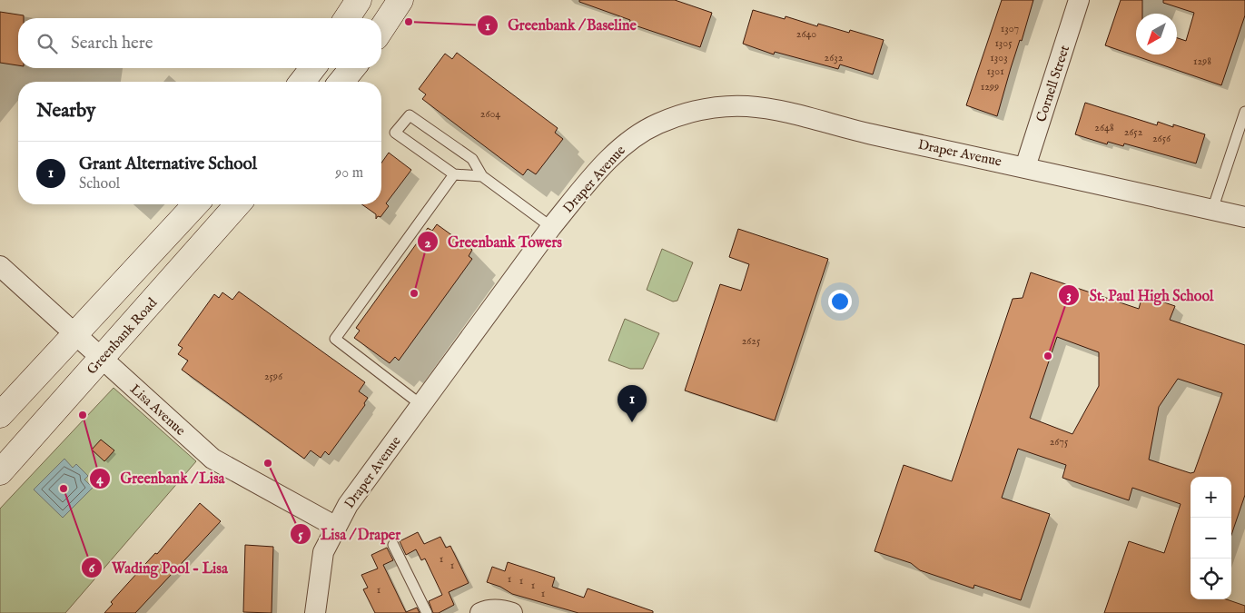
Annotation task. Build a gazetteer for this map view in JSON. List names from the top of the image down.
{
  "streets": {
    "main road": ["Greenbank Road"],
    "street": ["Cornell Street", "Draper Avenue", "Lisa Avenue"]
  },
  "crossings": [
    ["Cornell Street", "Draper Avenue"],
    ["Draper Avenue", "Lisa Avenue"],
    ["Greenbank Road", "Lisa Avenue"]
  ],
  "places": [
    "Greenbank / Baseline",
    "Greenbank Towers",
    "St. Paul High School",
    "Greenbank / Lisa",
    "Lisa / Draper",
    "Wading Pool - Lisa"
  ],
  "house_numbers": [
    "1307",
    "2640",
    "1305",
    "2632",
    "1303",
    "1298",
    "1301",
    "1299",
    "2604",
    "2648",
    "2652",
    "2656",
    "2625",
    "2596",
    "2675",
    "1",
    "1",
    "1",
    "1",
    "1",
    "1",
    "1"
  ],
  "north": "bottom left",
  "page": {
    "search": "Search here",
    "heading": "Nearby",
    "list": [
      {
        "mark": "1",
        "name": "Grant Alternative School",
        "note": "School",
        "value": "90 m"
      }
    ],
    "pins": "1",
    "map_buttons": ["+", "−"]
  }
}
